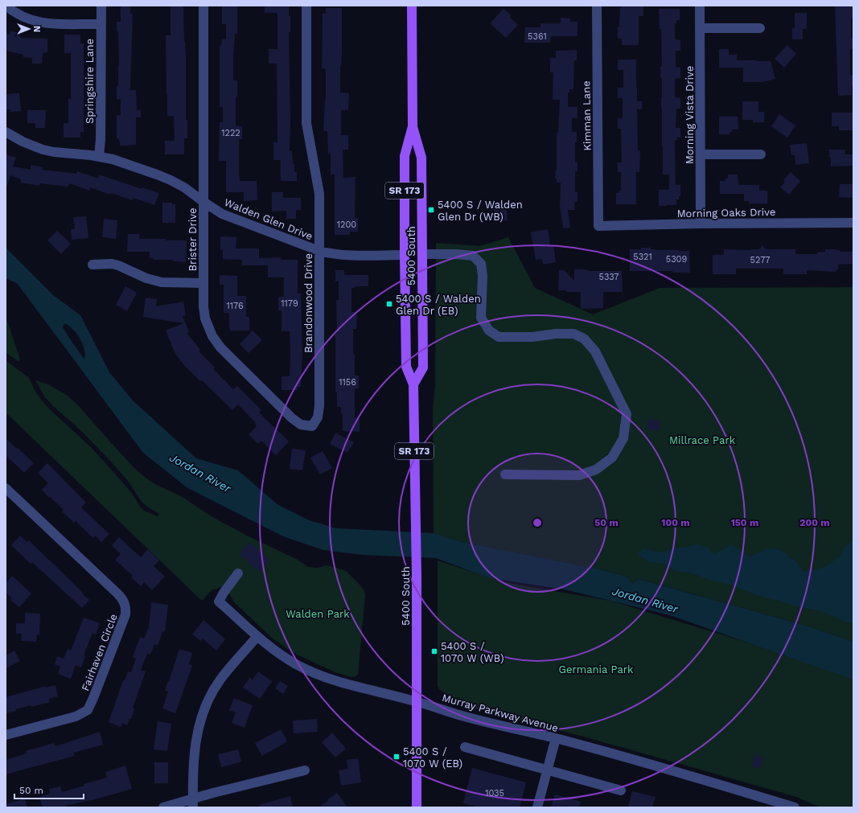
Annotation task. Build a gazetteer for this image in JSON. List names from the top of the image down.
{
  "streets": {
    "main road": ["SR 173", "5400 South"],
    "street": [
      "Springshire Lane",
      "Morning Vista Drive",
      "Kimman Lane",
      "Morning Oaks Drive",
      "Walden Glen Drive",
      "Brister Drive",
      "Brandonwood Drive",
      "Fairhaven Circle",
      "Murray Parkway Avenue"
    ]
  },
  "crossings": [
    ["Springshire Lane", "Walden Glen Drive"],
    ["Morning Vista Drive", "Morning Oaks Drive"],
    ["Kimman Lane", "Morning Oaks Drive"],
    ["Walden Glen Drive", "Brister Drive"],
    ["Walden Glen Drive", "5400 South"],
    ["Walden Glen Drive", "Brandonwood Drive"],
    ["Brister Drive", "Brandonwood Drive"],
    ["5400 South", "Murray Parkway Avenue"]
  ],
  "water": ["Jordan River"],
  "parks": ["Millrace Park", "Walden Park", "Germania Park"],
  "places": {
    "transit": [
      "5400 S / Walden Glen Dr (WB)",
      "5400 S / Walden Glen Dr (EB)",
      "5400 S / 1070 W (WB)",
      "5400 S / 1070 W (EB)"
    ]
  },
  "house_numbers": [
    "5361",
    "1222",
    "1200",
    "5321",
    "5309",
    "5277",
    "5337",
    "1179",
    "1176",
    "1156",
    "1035"
  ],
  "scale_bar": "50 m",
  "north": "right",
  "rings": [
    "50 m",
    "100 m",
    "150 m",
    "200 m"
  ]
}
